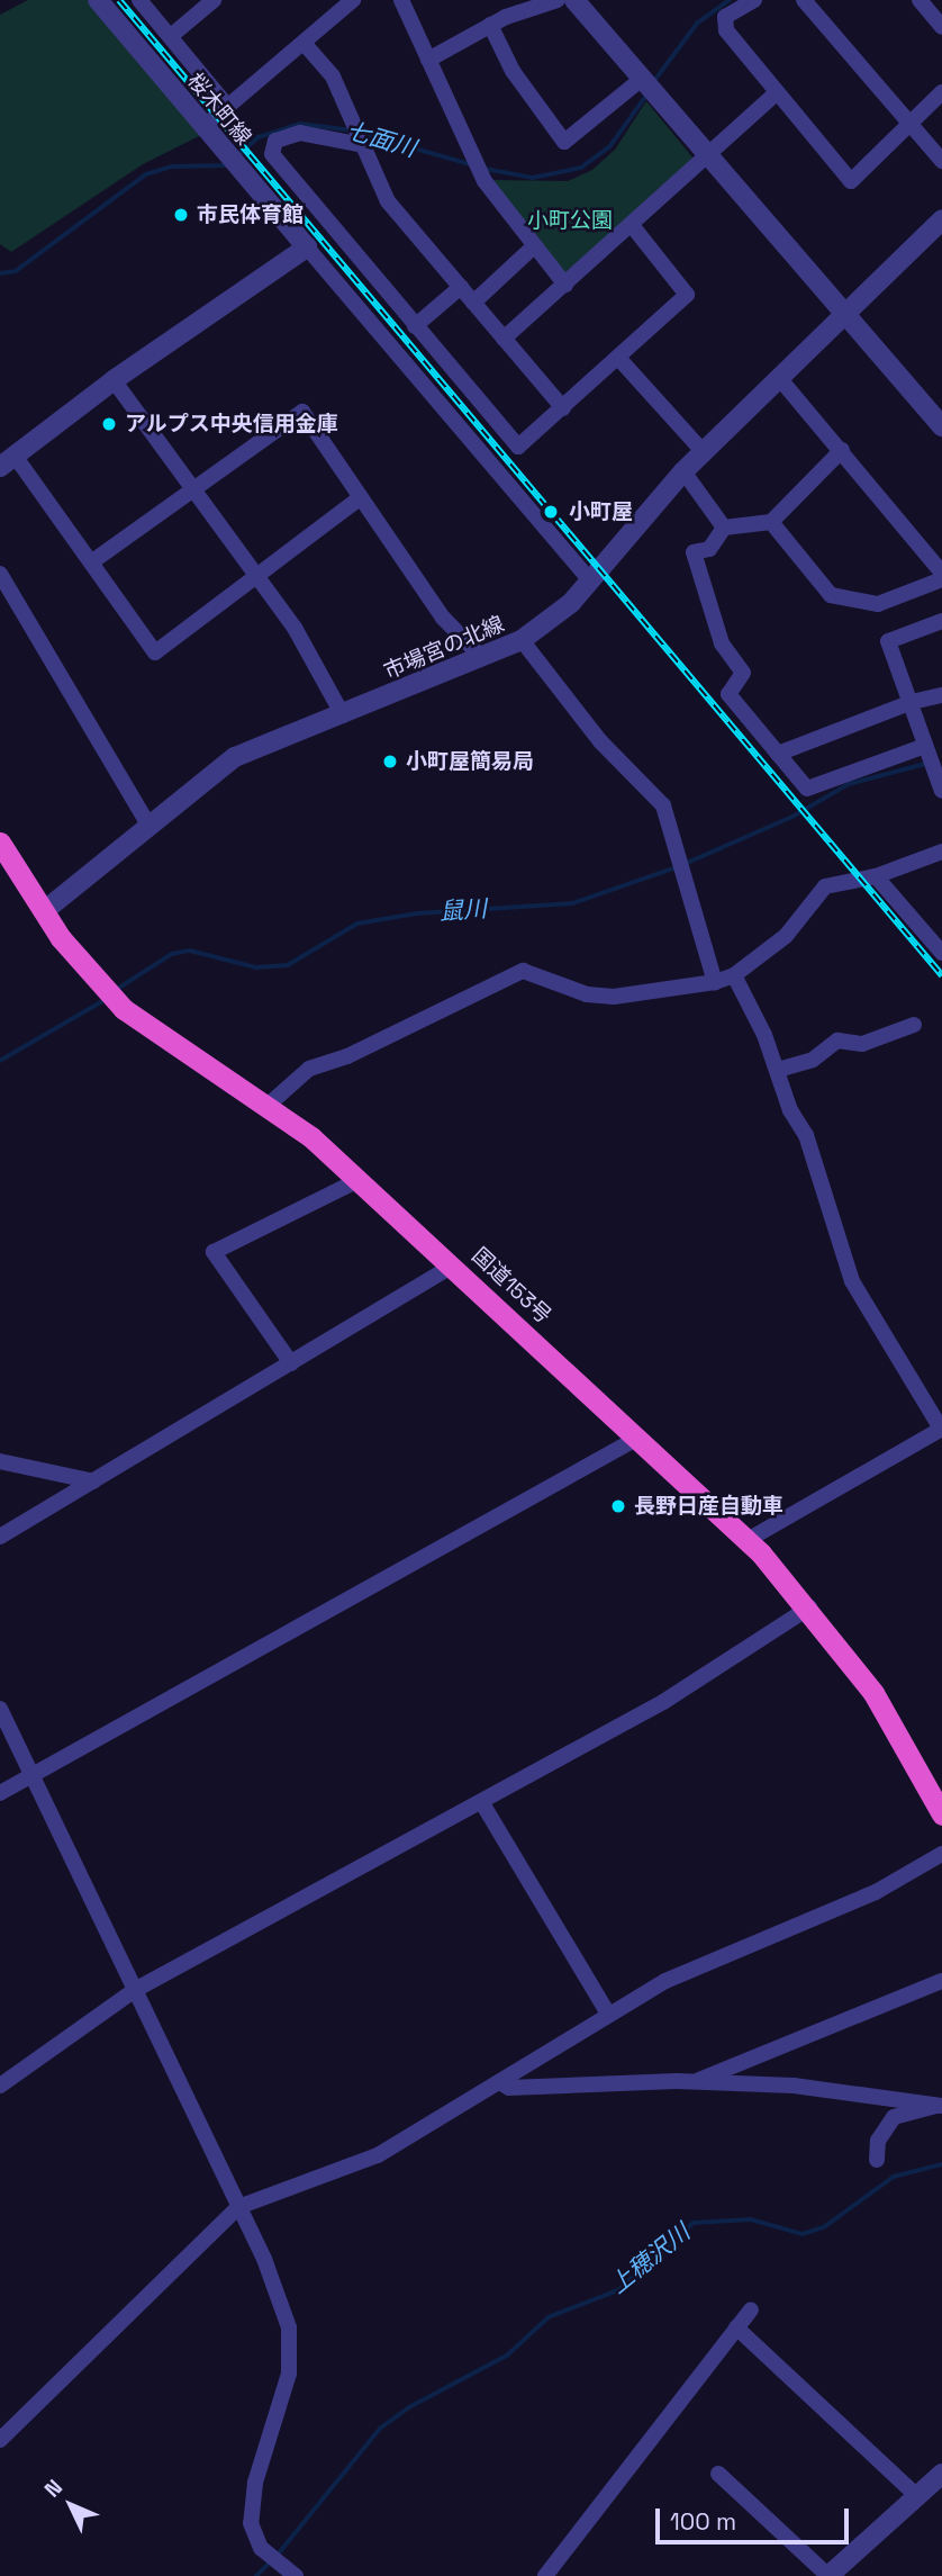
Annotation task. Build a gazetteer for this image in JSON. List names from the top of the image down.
{
  "streets": {
    "highway": ["国道153号"],
    "street": ["桜木町線", "市場宮の北線"]
  },
  "crossings": [
    ["市場宮の北線", "国道153号"]
  ],
  "water": ["七面川", "鼠川", "上穂沢川"],
  "parks": ["小町公園"],
  "places": [
    "市民体育館",
    "アルプス中央信用金庫",
    "小町屋",
    "小町屋簡易局",
    "長野日産自動車"
  ],
  "scale_bar": "100 m",
  "north": "top left"
}
